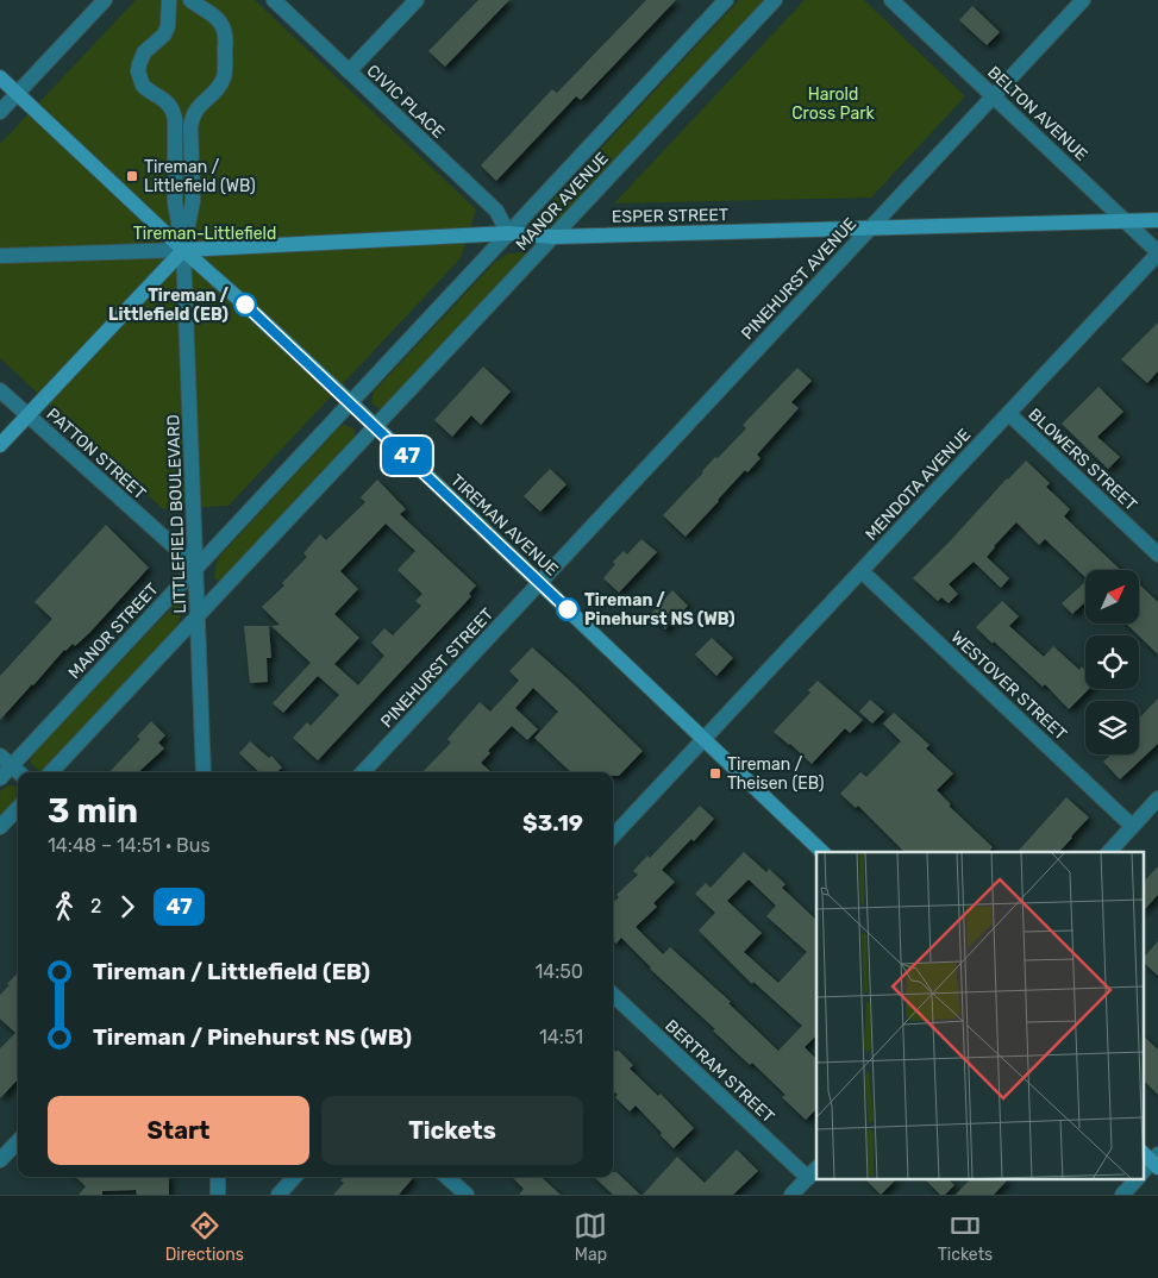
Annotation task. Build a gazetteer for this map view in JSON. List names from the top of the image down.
{
  "streets": {
    "street": [
      "CIVIC PLACE",
      "BELTON AVENUE",
      "MANOR AVENUE",
      "ESPER STREET",
      "PINEHURST AVENUE",
      "PATTON STREET",
      "BLOWERS STREET",
      "MENDOTA AVENUE",
      "LITTLEFIELD BOULEVARD",
      "TIREMAN AVENUE",
      "MANOR STREET",
      "PINEHURST STREET",
      "WESTOVER STREET",
      "BERTRAM STREET"
    ]
  },
  "crossings": [
    ["CIVIC PLACE", "MANOR AVENUE"],
    ["CIVIC PLACE", "ESPER STREET"],
    ["BELTON AVENUE", "ESPER STREET"],
    ["BELTON AVENUE", "PINEHURST AVENUE"],
    ["BELTON AVENUE", "MENDOTA AVENUE"],
    ["MANOR AVENUE", "ESPER STREET"],
    ["MANOR AVENUE", "TIREMAN AVENUE"],
    ["MANOR AVENUE", "MANOR STREET"],
    ["ESPER STREET", "PINEHURST AVENUE"],
    ["ESPER STREET", "LITTLEFIELD BOULEVARD"],
    ["ESPER STREET", "TIREMAN AVENUE"],
    ["PINEHURST AVENUE", "TIREMAN AVENUE"],
    ["PINEHURST AVENUE", "PINEHURST STREET"],
    ["PATTON STREET", "LITTLEFIELD BOULEVARD"],
    ["PATTON STREET", "MANOR STREET"],
    ["BLOWERS STREET", "MENDOTA AVENUE"],
    ["MENDOTA AVENUE", "TIREMAN AVENUE"],
    ["MENDOTA AVENUE", "WESTOVER STREET"],
    ["LITTLEFIELD BOULEVARD", "TIREMAN AVENUE"],
    ["LITTLEFIELD BOULEVARD", "MANOR STREET"],
    ["TIREMAN AVENUE", "MANOR STREET"],
    ["TIREMAN AVENUE", "PINEHURST STREET"]
  ],
  "parks": ["Harold Cross Park", "Tireman-Littlefield"],
  "places": {
    "transit": ["Tireman / Littlefield (WB)", "Tireman / Theisen (EB)"],
    "other": ["Tireman / Littlefield (EB)", "Tireman / Pinehurst NS (WB)"]
  },
  "lines": ["bus line 47"],
  "north": "top right",
  "page": {
    "on_map": "47",
    "heading": ["3 min", "14:48 – 14:51 · Bus", "$3.19"],
    "legs": ["2", "47"],
    "list": [
      {
        "name": "Tireman / Littlefield (EB)",
        "value": "14:50"
      },
      {
        "name": "Tireman / Pinehurst NS (WB)",
        "value": "14:51"
      }
    ],
    "buttons": ["Start", "Tickets"],
    "tabs": ["Directions", "Map", "Tickets"]
  }
}
